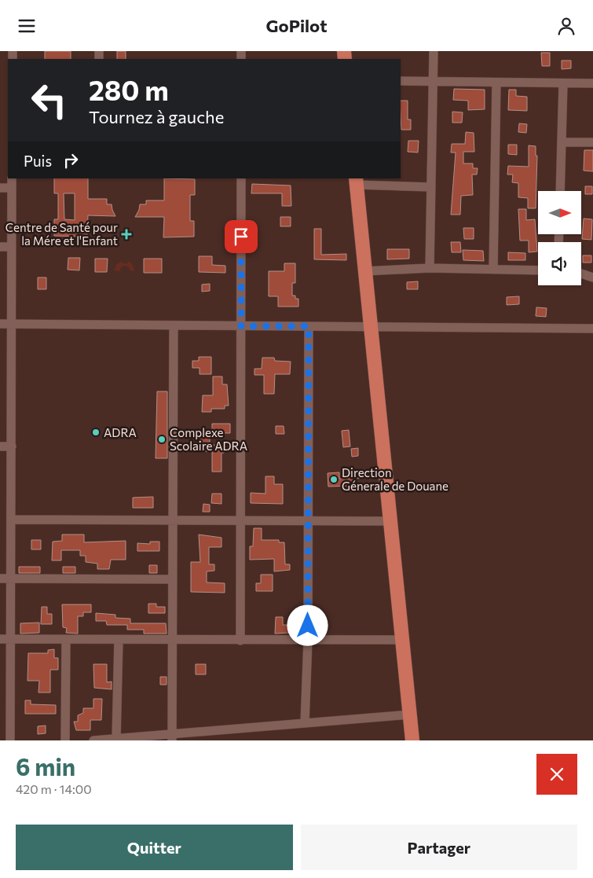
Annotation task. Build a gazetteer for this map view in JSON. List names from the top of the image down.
{
  "places": {
    "health": ["Centre de Santé pour la Mére et l'Enfant"],
    "other": ["ADRA", "Complexe Scolaire ADRA", "Direction Génerale de Douane"]
  },
  "north": "right",
  "page": {
    "header": "GoPilot",
    "turn": ["280 m", "Tournez à gauche"],
    "then": "Puis",
    "heading": ["6 min", "420 m · 14:00"],
    "buttons": ["Quitter", "Partager"]
  }
}
